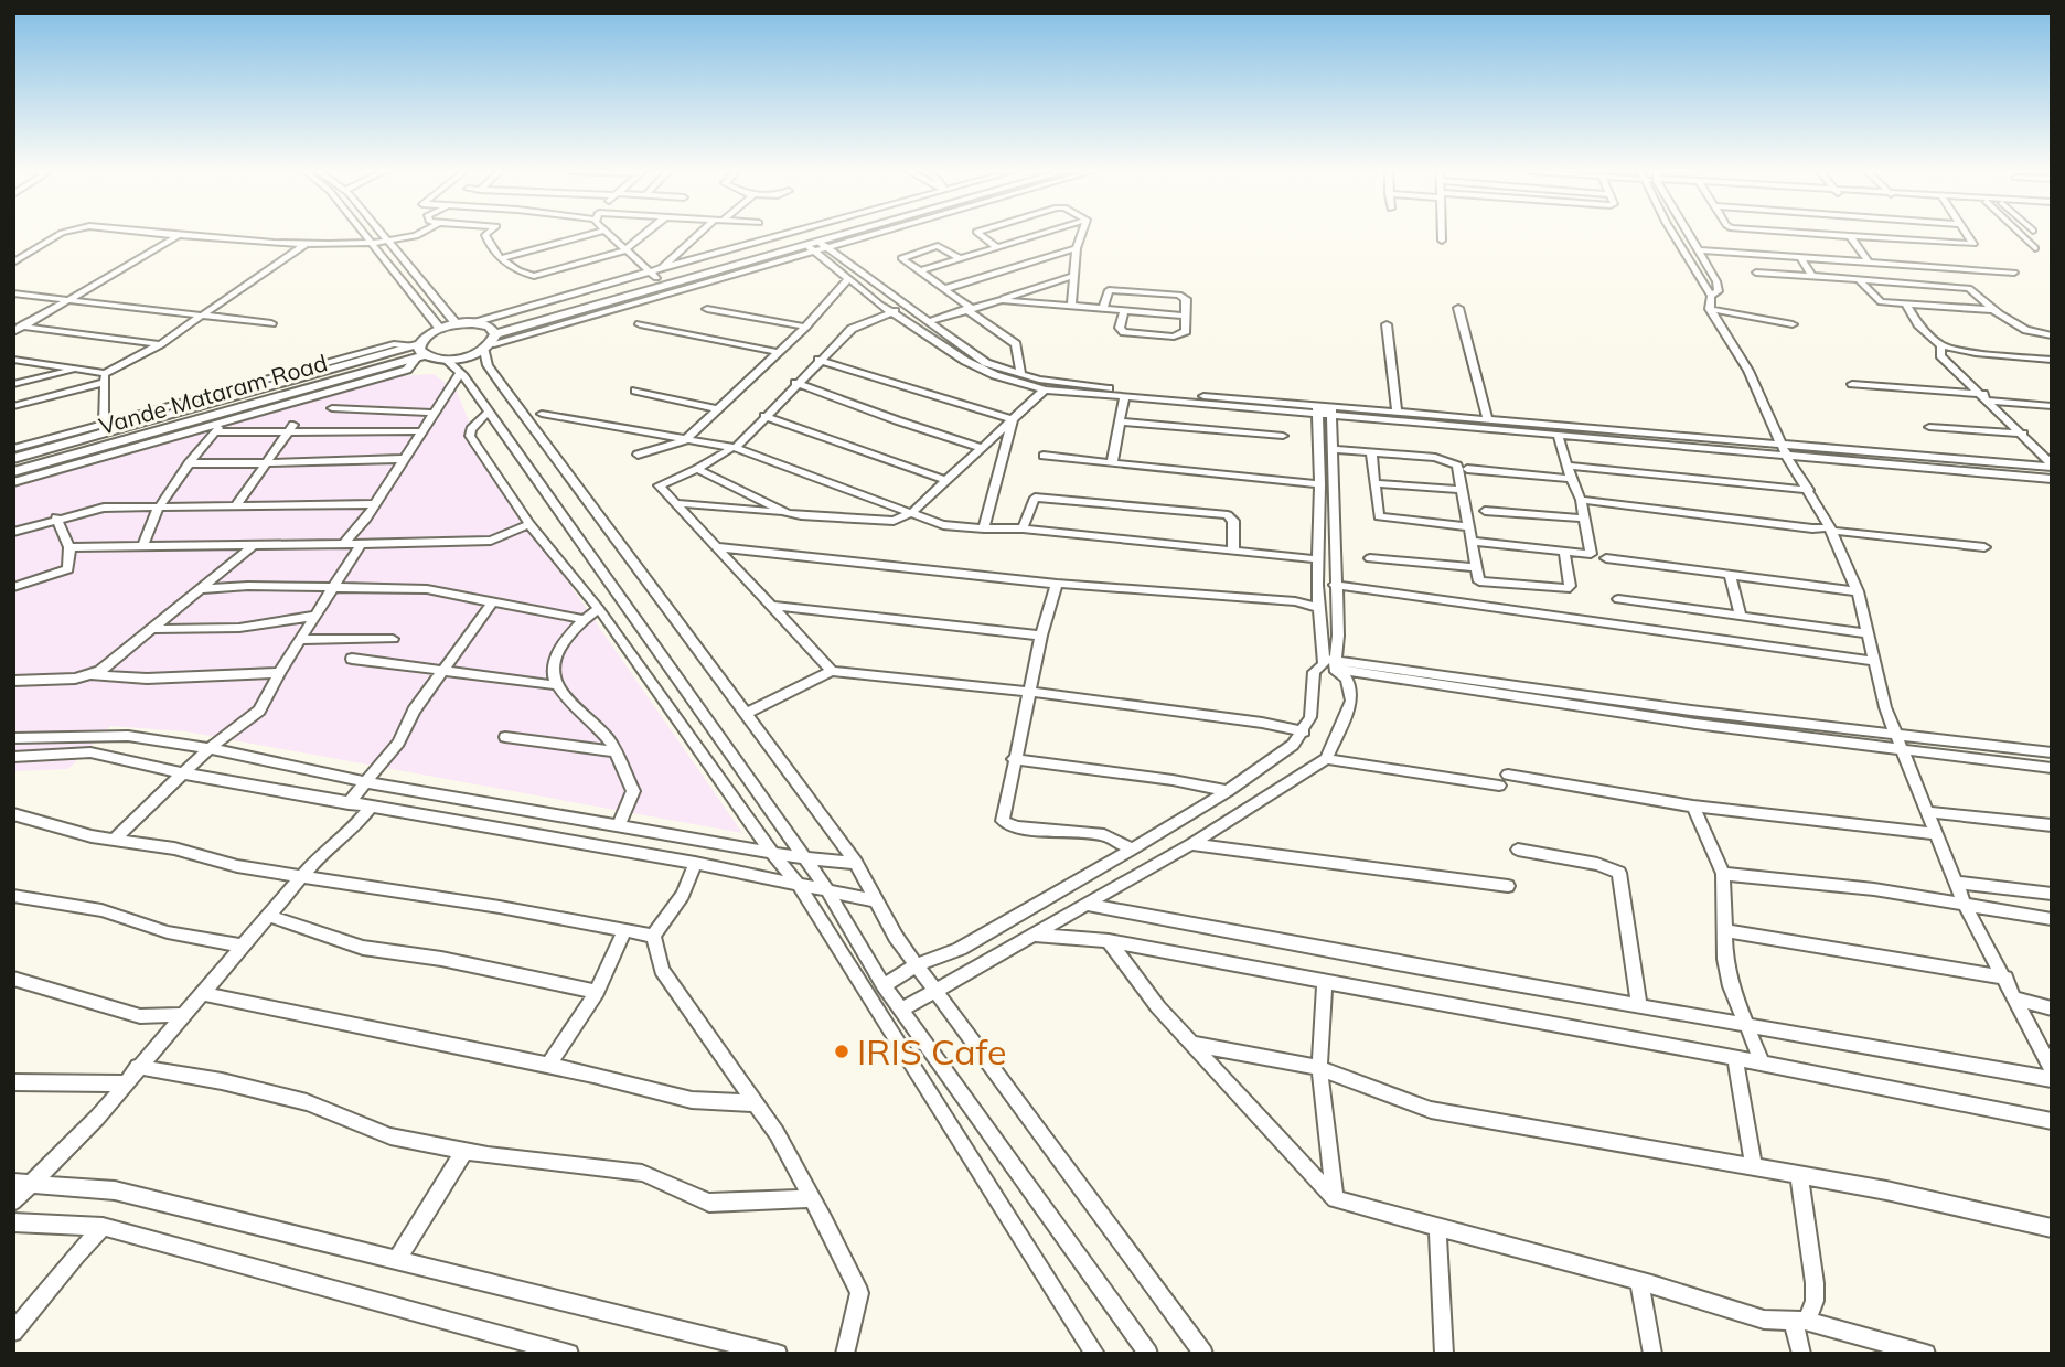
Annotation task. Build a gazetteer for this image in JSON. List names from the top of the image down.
{
  "streets": {
    "main road": ["Vande Mataram Road"]
  },
  "places": ["IRIS Cafe"]
}
